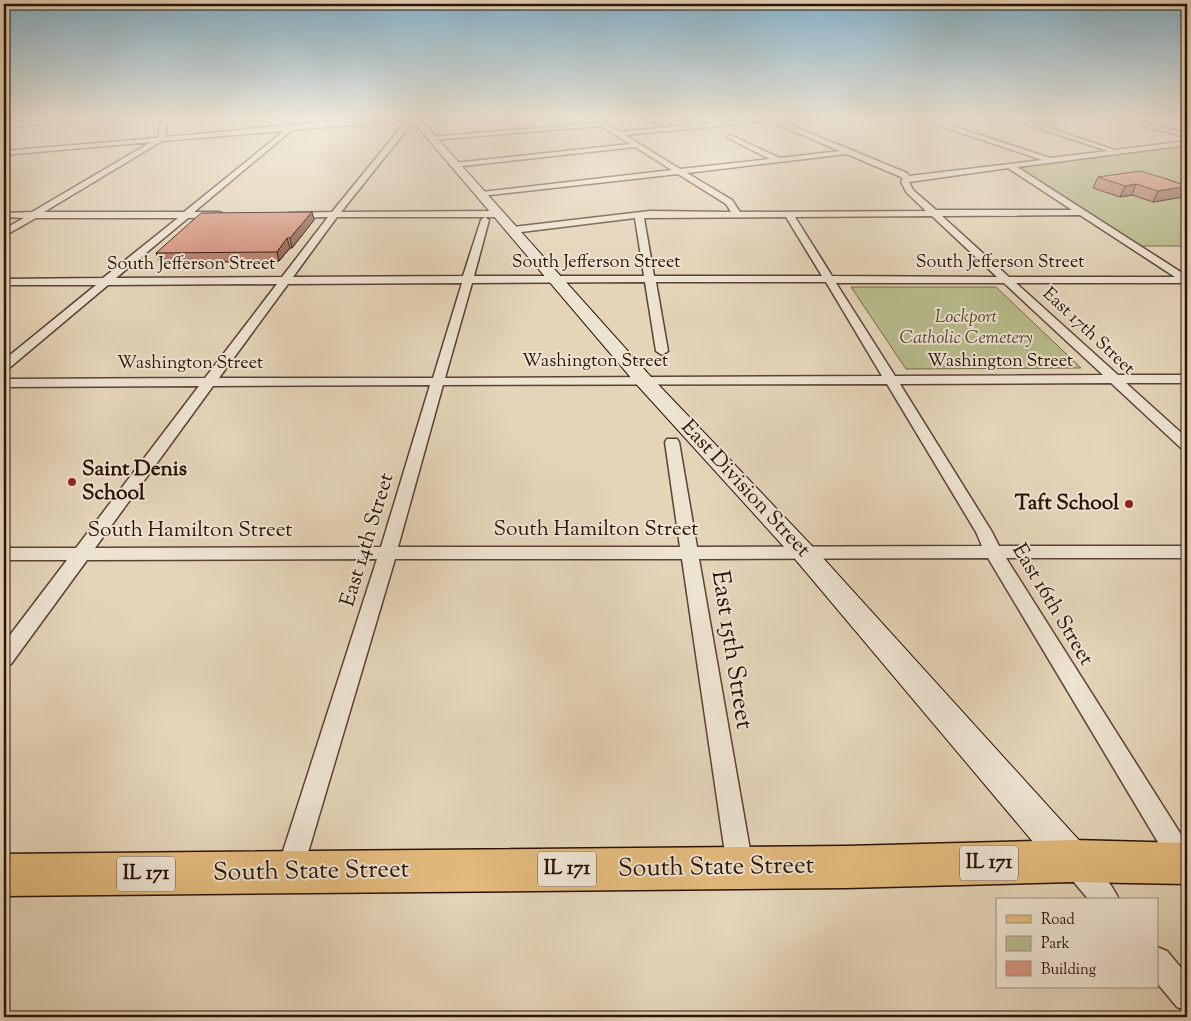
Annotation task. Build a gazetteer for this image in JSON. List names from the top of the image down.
{
  "streets": {
    "main road": ["IL 171", "South State Street"],
    "street": [
      "South Jefferson Street",
      "East 17th Street",
      "Washington Street",
      "East Division Street",
      "South Hamilton Street",
      "East 14th Street",
      "East 16th Street",
      "East 15th Street"
    ]
  },
  "crossings": [
    ["South Jefferson Street", "East 17th Street"],
    ["South Jefferson Street", "East Division Street"],
    ["South Jefferson Street", "East 14th Street"],
    ["South Jefferson Street", "East 16th Street"],
    ["East 17th Street", "Washington Street"],
    ["Washington Street", "East Division Street"],
    ["Washington Street", "East 14th Street"],
    ["Washington Street", "East 16th Street"],
    ["East Division Street", "South Hamilton Street"],
    ["East Division Street", "East 14th Street"],
    ["East Division Street", "South State Street"],
    ["South Hamilton Street", "East 14th Street"],
    ["South Hamilton Street", "East 16th Street"],
    ["South Hamilton Street", "East 15th Street"],
    ["East 14th Street", "South State Street"],
    ["East 16th Street", "South State Street"],
    ["East 15th Street", "South State Street"]
  ],
  "parks": ["Lockport Catholic Cemetery"],
  "places": ["Saint Denis School", "Taft School"],
  "legend": ["Road", "Park", "Building"]
}
